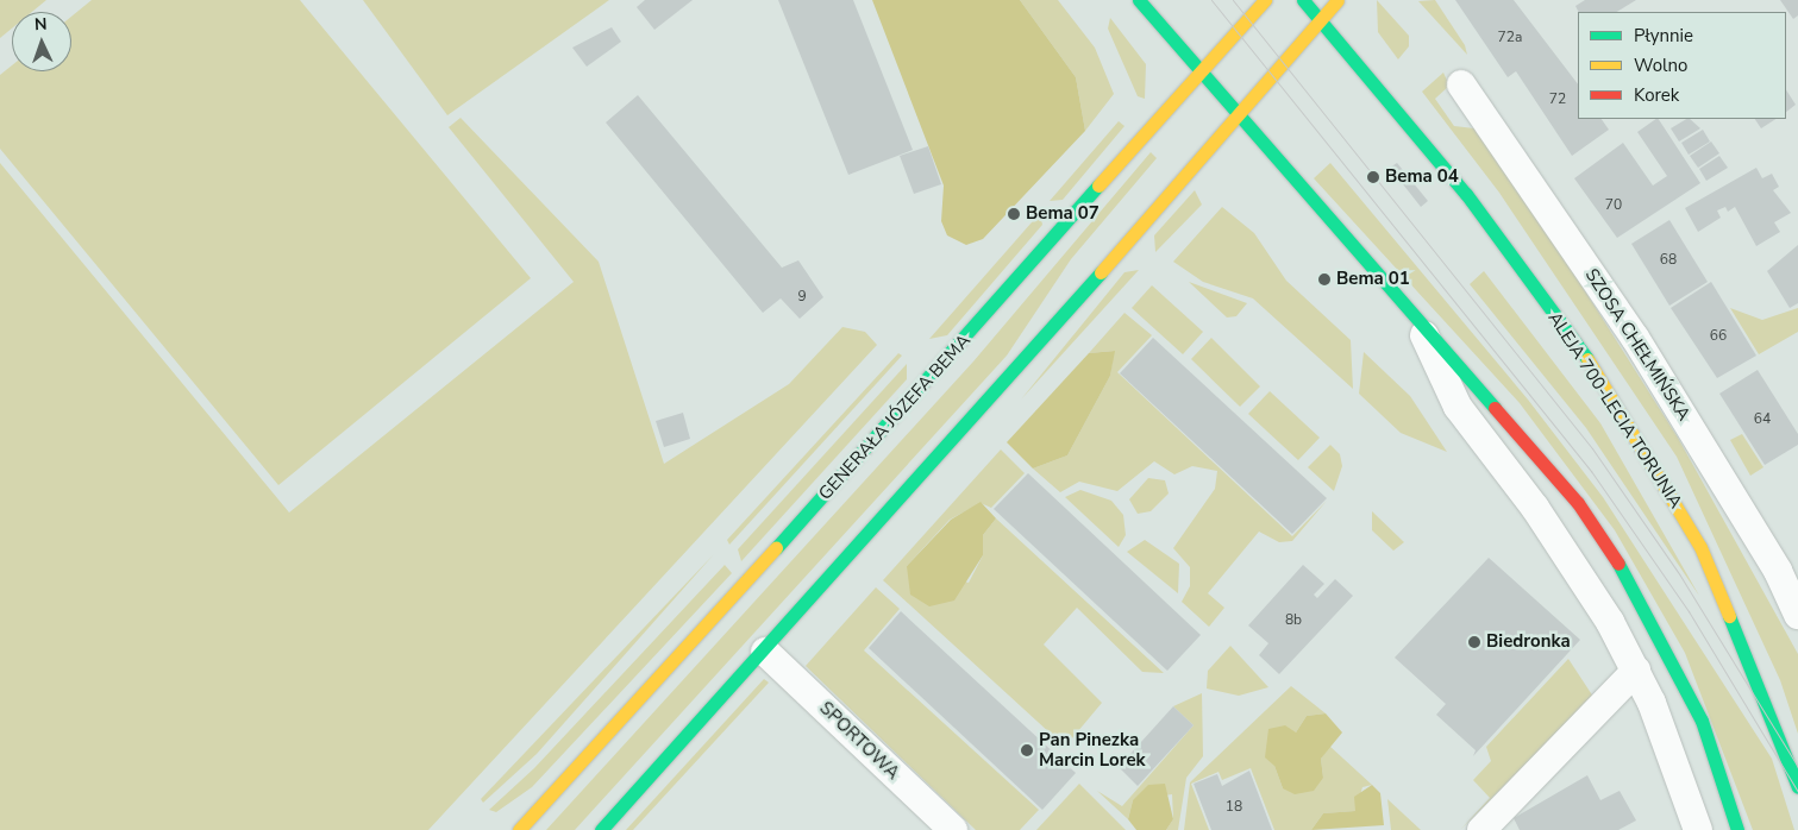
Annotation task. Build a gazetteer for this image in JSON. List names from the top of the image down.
{
  "streets": {
    "main road": ["ALEJA 700-LECIA TORUNIA", "GENERAŁA JÓZEFA BEMA"],
    "street": ["SZOSA CHEŁMIŃSKA", "SPORTOWA"]
  },
  "places": [
    "Bema 04",
    "Bema 07",
    "Bema 01",
    "Biedronka",
    "Pan Pinezka Marcin Lorek"
  ],
  "house_numbers": [
    "72a",
    "72",
    "70",
    "68",
    "9",
    "66",
    "64",
    "8b",
    "18"
  ],
  "legend": ["Płynnie", "Wolno", "Korek"],
  "north": "top"
}
